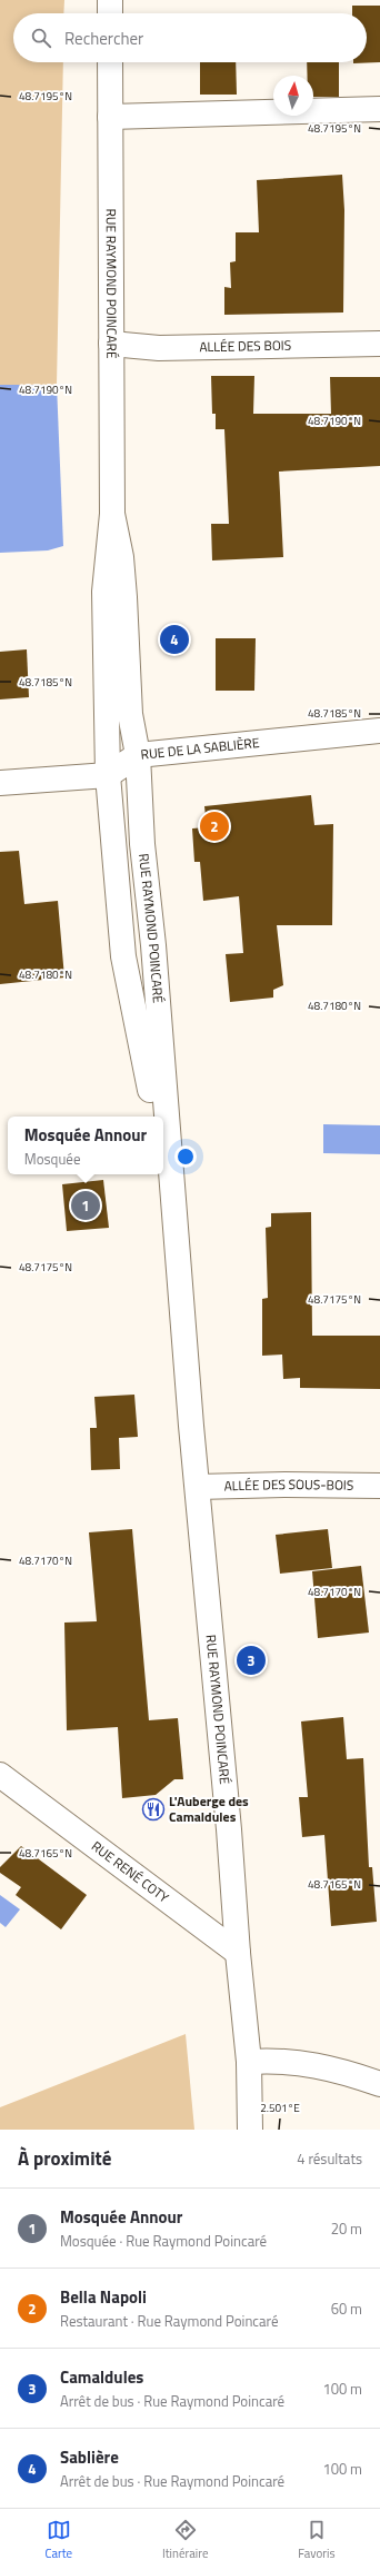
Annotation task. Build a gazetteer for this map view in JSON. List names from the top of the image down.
{
  "streets": {
    "main road": [
      "RUE RAYMOND POINCARÉ",
      "ALLÉE DES BOIS",
      "RUE DE LA SABLIÈRE",
      "ALLÉE DES SOUS-BOIS",
      "RUE RENÉ COTY"
    ]
  },
  "crossings": [
    ["RUE RAYMOND POINCARÉ", "ALLÉE DES BOIS"],
    ["RUE RAYMOND POINCARÉ", "RUE DE LA SABLIÈRE"],
    ["RUE RAYMOND POINCARÉ", "ALLÉE DES SOUS-BOIS"],
    ["RUE RAYMOND POINCARÉ", "RUE RENÉ COTY"]
  ],
  "places": {
    "restaurant": ["L'Auberge des Camaldules"]
  },
  "north": "top",
  "page": {
    "search": "Rechercher",
    "pins": [
      "4",
      "2",
      "1",
      "3"
    ],
    "popup": ["Mosquée Annour", "Mosquée"],
    "heading": ["À proximité", "4 résultats"],
    "list": [
      {
        "mark": "1",
        "name": "Mosquée Annour",
        "note": "Mosquée · Rue Raymond Poincaré",
        "value": "20 m"
      },
      {
        "mark": "2",
        "name": "Bella Napoli",
        "note": "Restaurant · Rue Raymond Poincaré",
        "value": "60 m"
      },
      {
        "mark": "3",
        "name": "Camaldules",
        "note": "Arrêt de bus · Rue Raymond Poincaré",
        "value": "100 m"
      },
      {
        "mark": "4",
        "name": "Sablière",
        "note": "Arrêt de bus · Rue Raymond Poincaré",
        "value": "100 m"
      }
    ],
    "nav": ["Carte", "Itinéraire", "Favoris"]
  },
  "coordinates": [
    "48.7195°N",
    "48.7190°N",
    "48.7185°N",
    "48.7180°N",
    "48.7175°N",
    "48.7170°N",
    "48.7165°N",
    "2.501°E"
  ]
}
